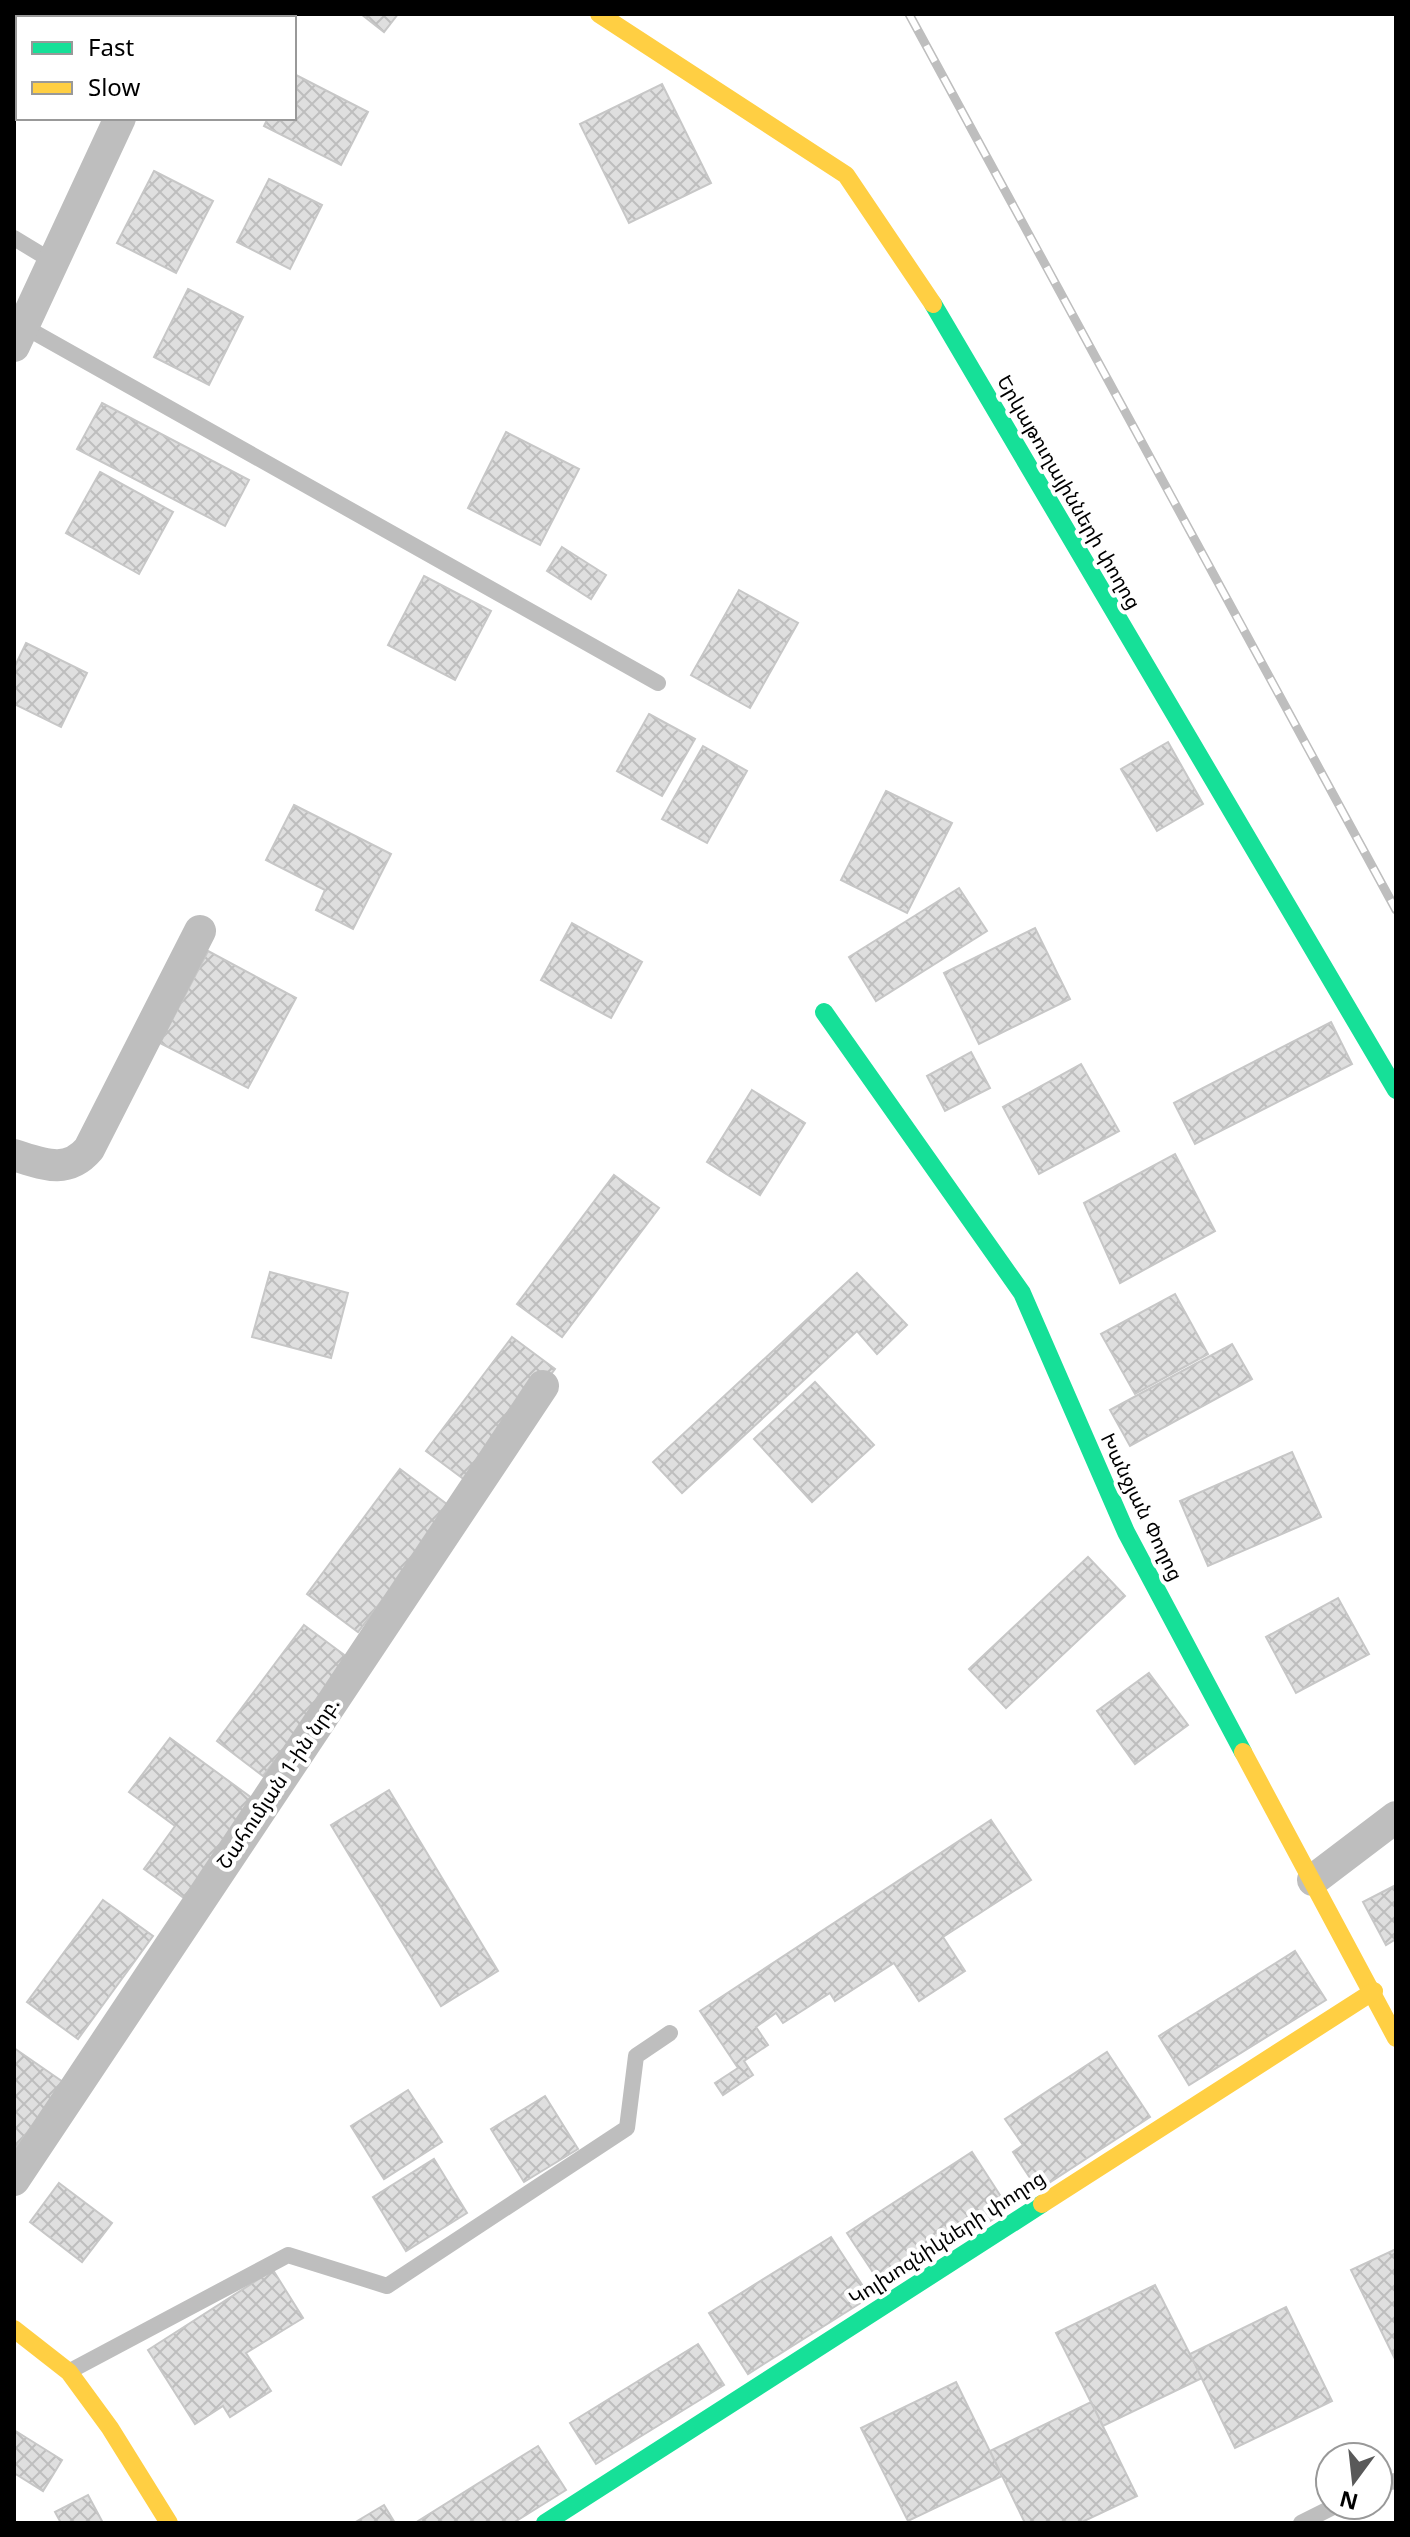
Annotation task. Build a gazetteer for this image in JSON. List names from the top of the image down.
{
  "streets": {
    "street": [
      "Երկաթուղայինների փողոց",
      "Խանջյան Փողոց",
      "Շահումյան 1-ին նրբ.",
      "Կոլխոզնիկների փողոց"
    ]
  },
  "crossings": [
    ["Խանջյան Փողոց", "Կոլխոզնիկների փողոց"]
  ],
  "legend": ["Fast", "Slow"],
  "north": "bottom"
}
